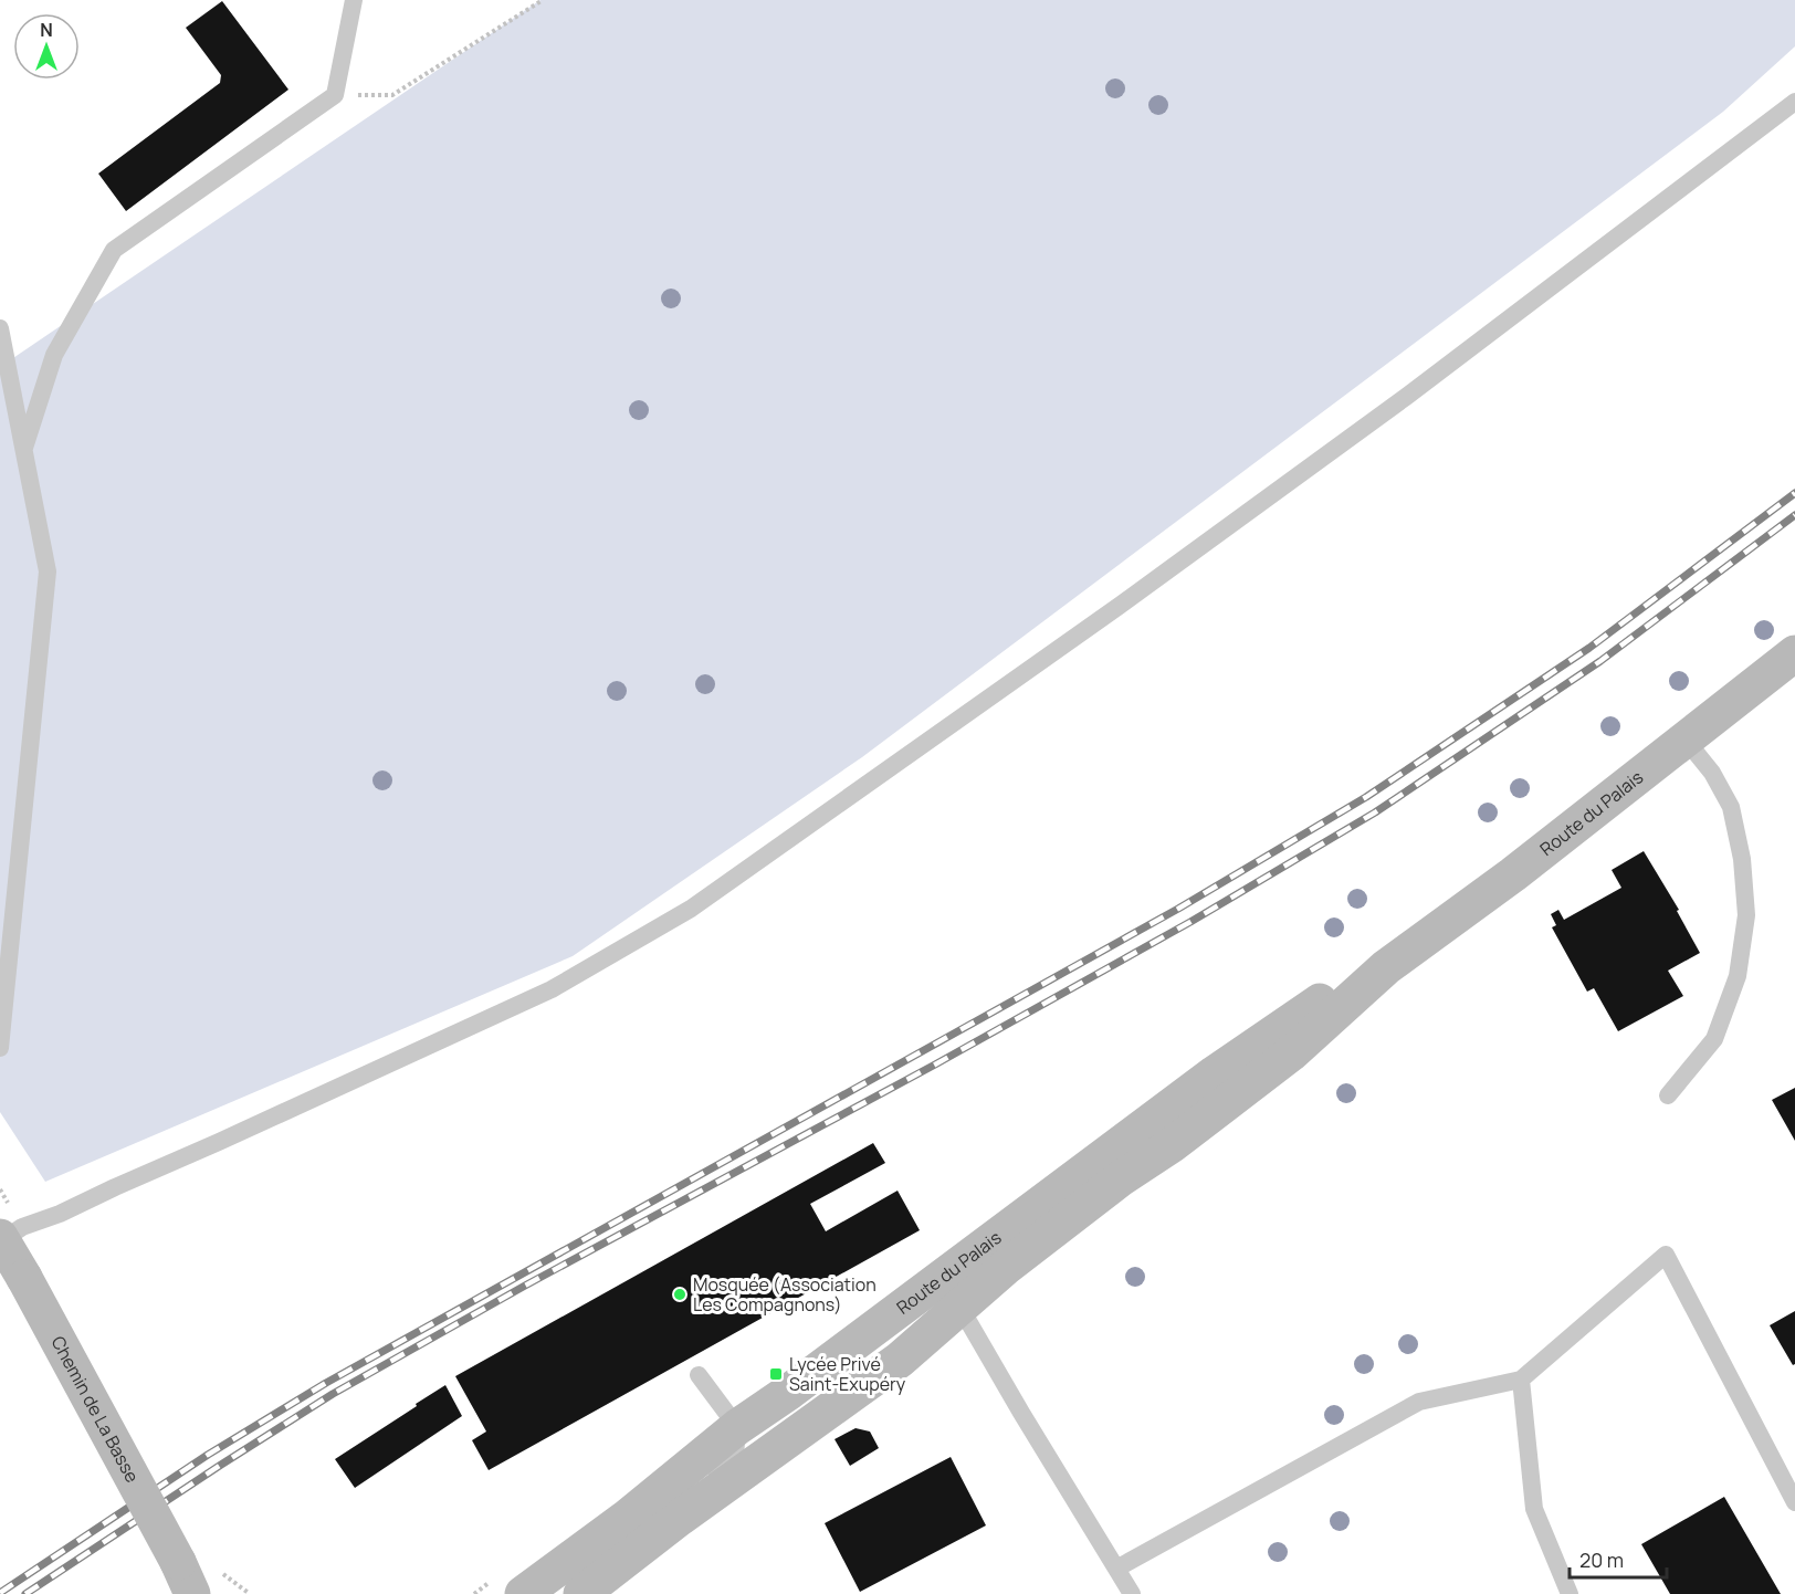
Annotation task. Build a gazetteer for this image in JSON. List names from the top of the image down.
{
  "streets": {
    "main road": ["Route du Palais", "Chemin de La Basse"]
  },
  "places": {
    "other": ["Mosquée (Association Les Compagnons)"],
    "transit": ["Lycée Privé Saint-Exupéry"]
  },
  "scale_bar": "20 m",
  "north": "top"
}
